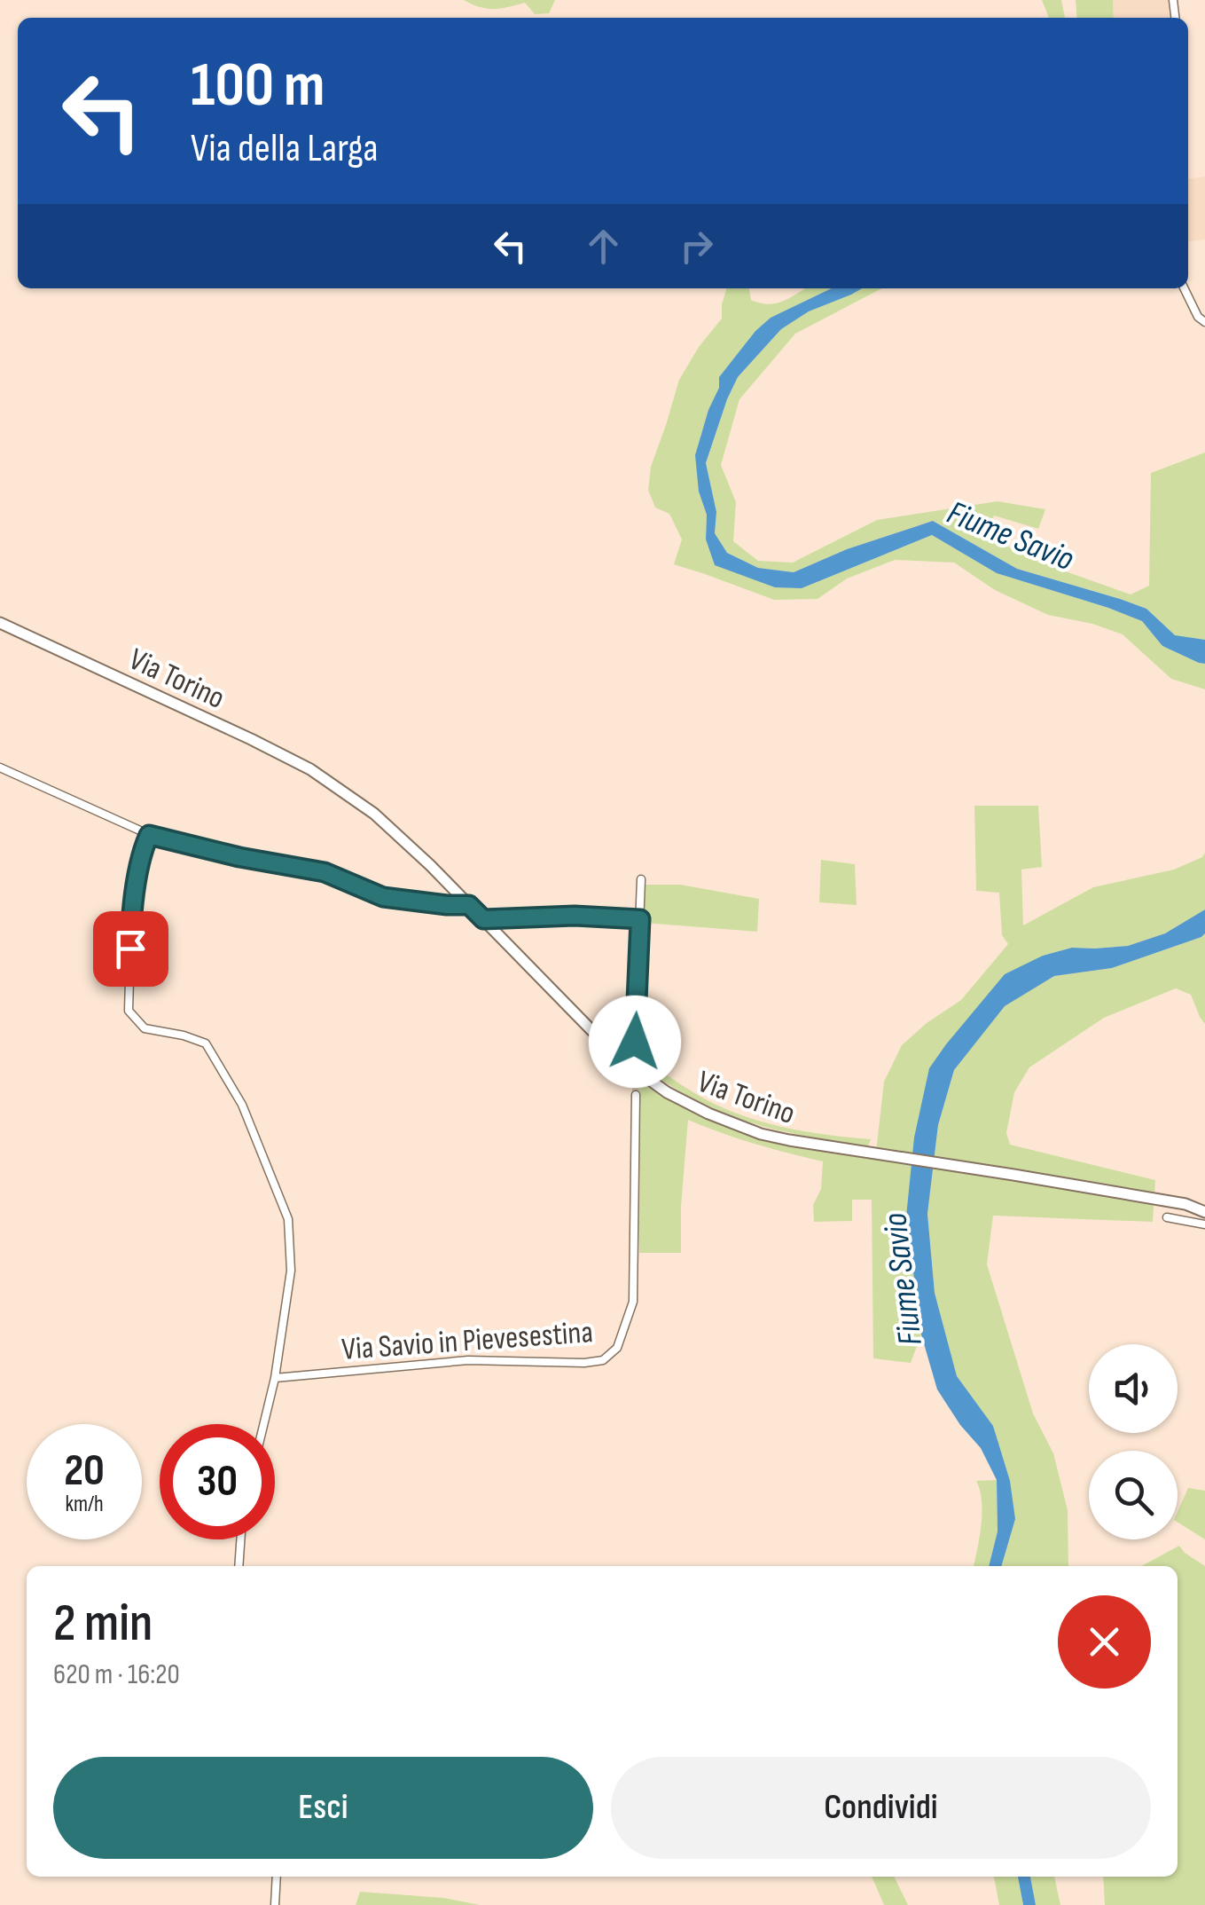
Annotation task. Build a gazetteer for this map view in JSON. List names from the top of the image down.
{
  "streets": {
    "main road": ["Via Torino"],
    "street": ["Via Savio in Pievesestina"]
  },
  "water": ["Fiume Savio"],
  "page": {
    "turn": ["100 m", "Via della Larga"],
    "speed": "20 km/h",
    "limit": "30",
    "heading": ["2 min", "620 m · 16:20"],
    "buttons": ["Esci", "Condividi"]
  }
}
